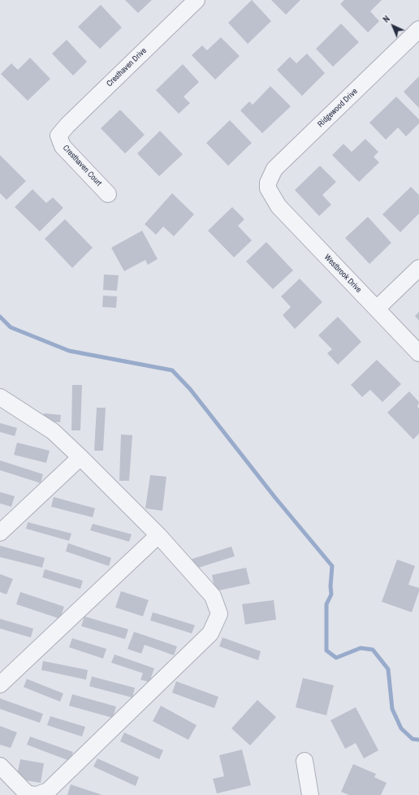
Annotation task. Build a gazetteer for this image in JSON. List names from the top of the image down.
{
  "streets": {
    "street": [
      "Cresthaven Drive",
      "Ridgewood Drive",
      "Cresthaven Court",
      "Westbrook Drive"
    ]
  },
  "crossings": [
    ["Cresthaven Drive", "Cresthaven Court"],
    ["Ridgewood Drive", "Westbrook Drive"]
  ],
  "north": "top left"
}
